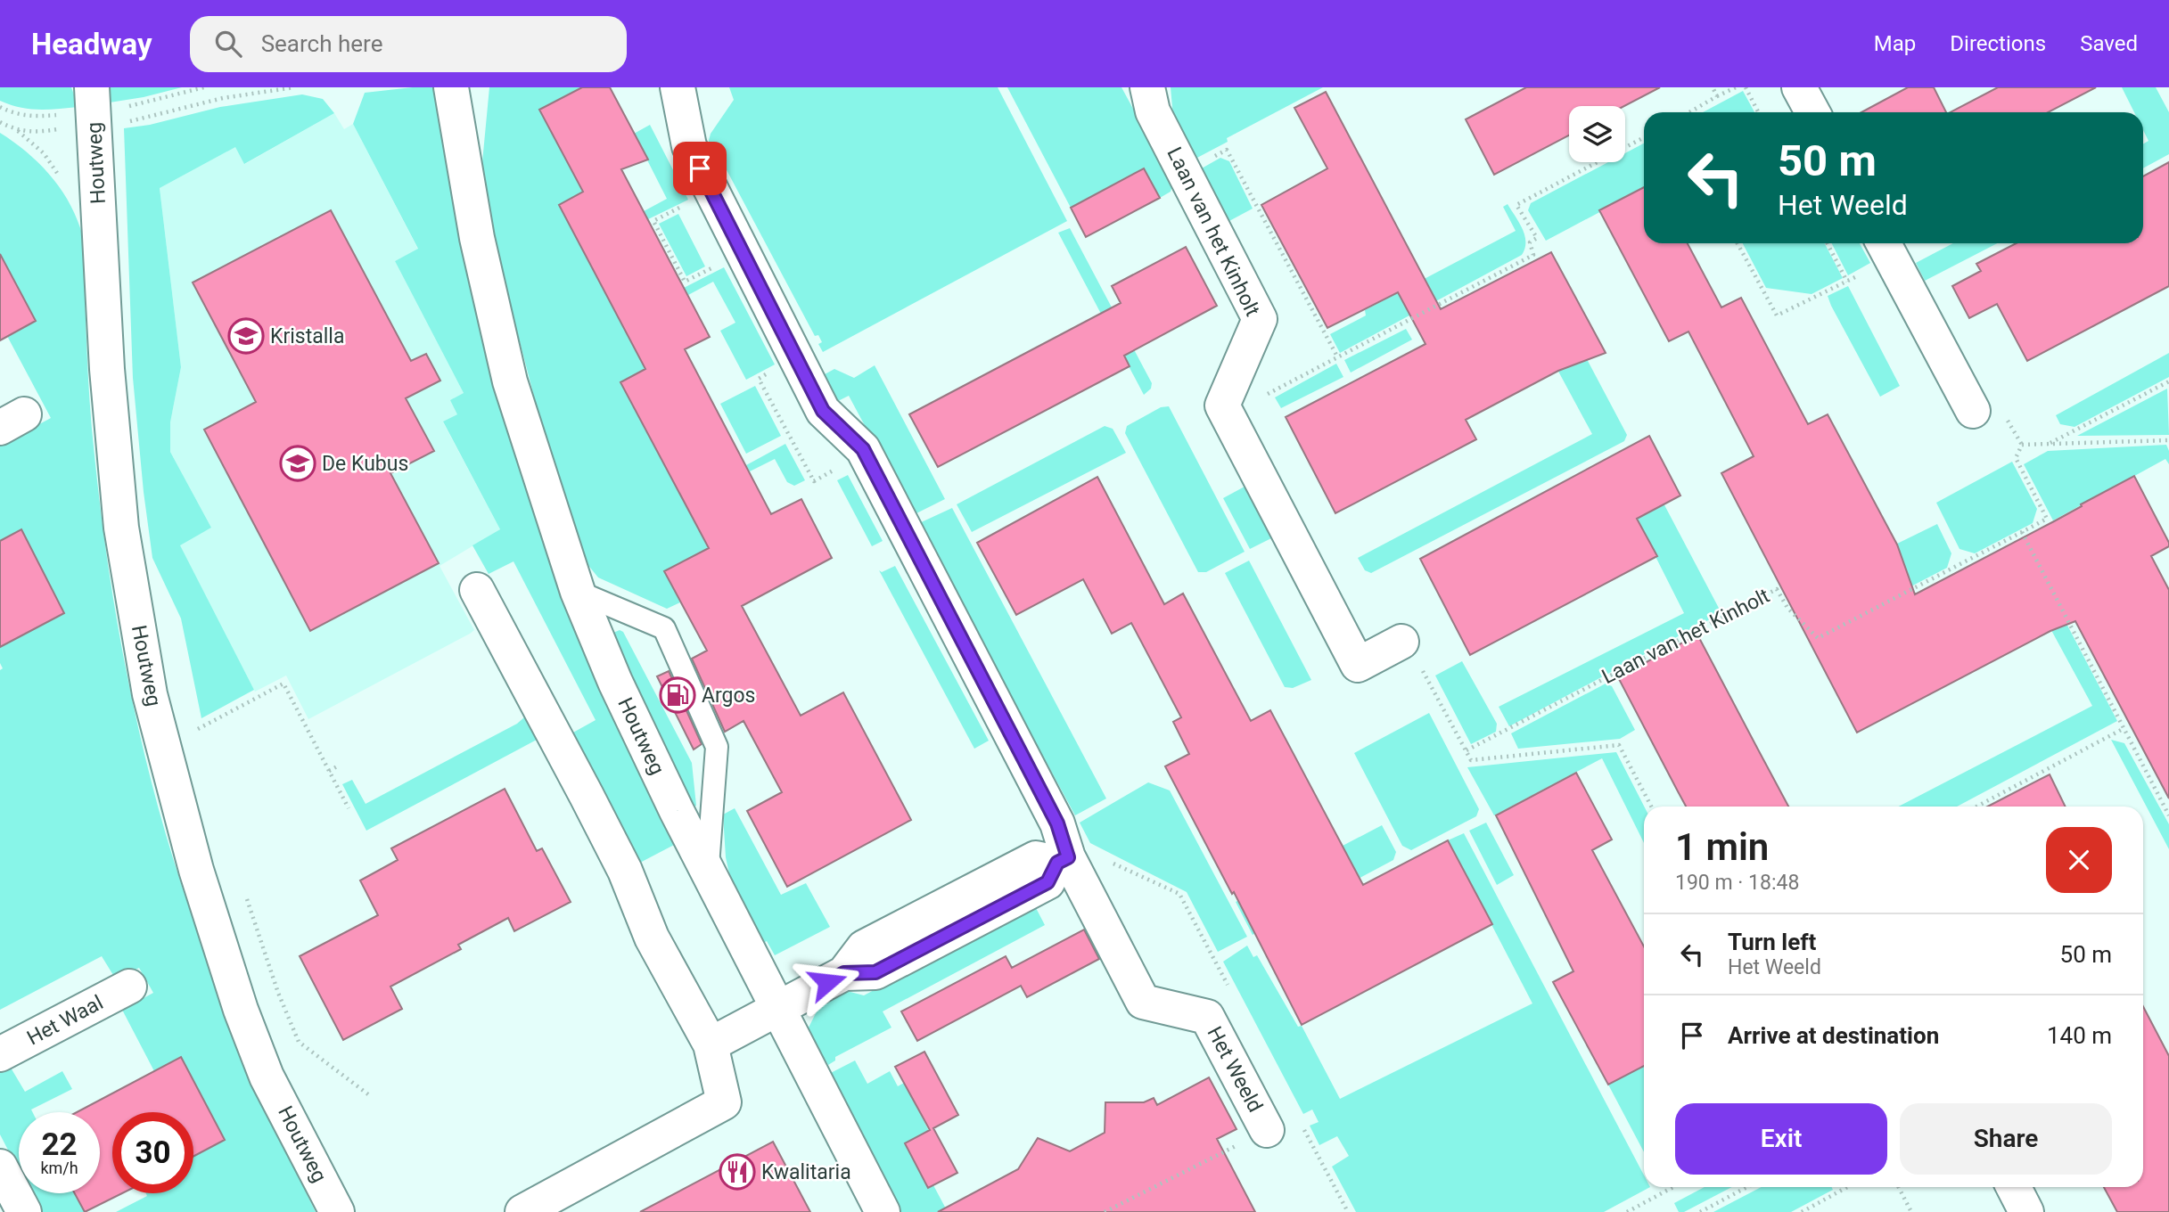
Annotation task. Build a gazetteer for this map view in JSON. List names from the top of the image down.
{
  "streets": {
    "street": [
      "Houtweg",
      "Laan van het Kinholt",
      "Het Waal",
      "Het Weeld"
    ]
  },
  "places": {
    "school or university": ["Kristalla", "De Kubus"],
    "fuel station": ["Argos"],
    "restaurant": ["Kwalitaria"]
  },
  "page": {
    "header": "Headway",
    "search": "Search here",
    "nav": ["Map", "Directions", "Saved"],
    "turn": ["50 m", "Het Weeld"],
    "heading": ["1 min", "190 m · 18:48"],
    "list": [
      {
        "name": "Turn left",
        "note": "Het Weeld",
        "value": "50 m"
      },
      {
        "name": "Arrive at destination",
        "value": "140 m"
      }
    ],
    "buttons": ["Exit", "Share"],
    "speed": "22 km/h",
    "limit": "30"
  }
}
